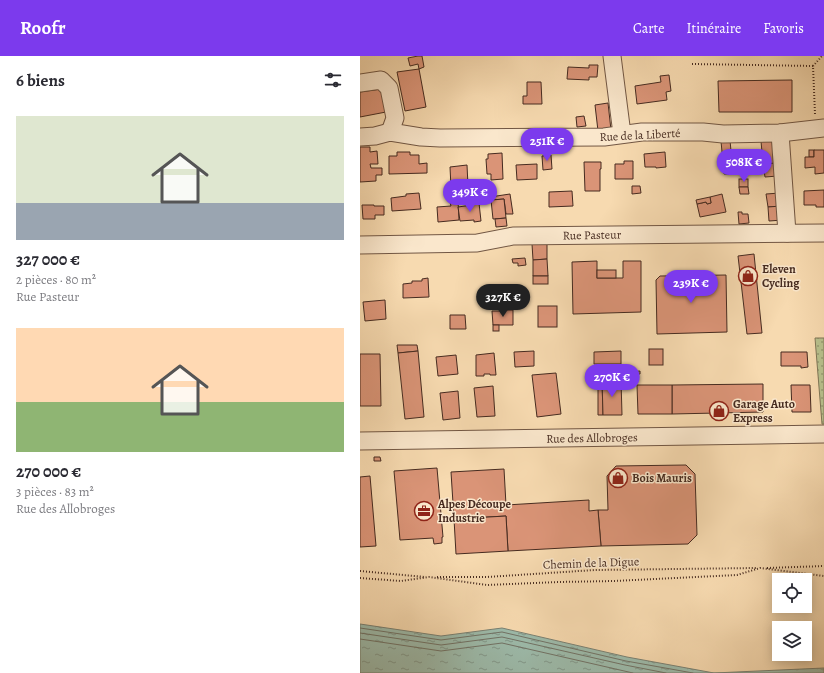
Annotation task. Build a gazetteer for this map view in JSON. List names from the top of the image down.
{
  "streets": {
    "street": ["Rue de la Liberté", "Rue Pasteur", "Rue des Allobroges"],
    "path": ["Chemin de la Digue"]
  },
  "places": {
    "shop": ["Eleven Cycling", "Garage Auto Express", "Bois Mauris"],
    "office": ["Alpes Découpe Industrie"]
  },
  "page": {
    "header": "Roofr",
    "nav": ["Carte", "Itinéraire", "Favoris"],
    "heading": "6 biens",
    "list": [
      {
        "name": "327 000 €",
        "note": "2 pièces · 80 m² · Rue Pasteur"
      },
      {
        "name": "270 000 €",
        "note": "3 pièces · 83 m² · Rue des Allobroges"
      }
    ],
    "price": [
      "251K €",
      "508K €",
      "349K €",
      "239K €",
      "327K €",
      "270K €"
    ]
  }
}
